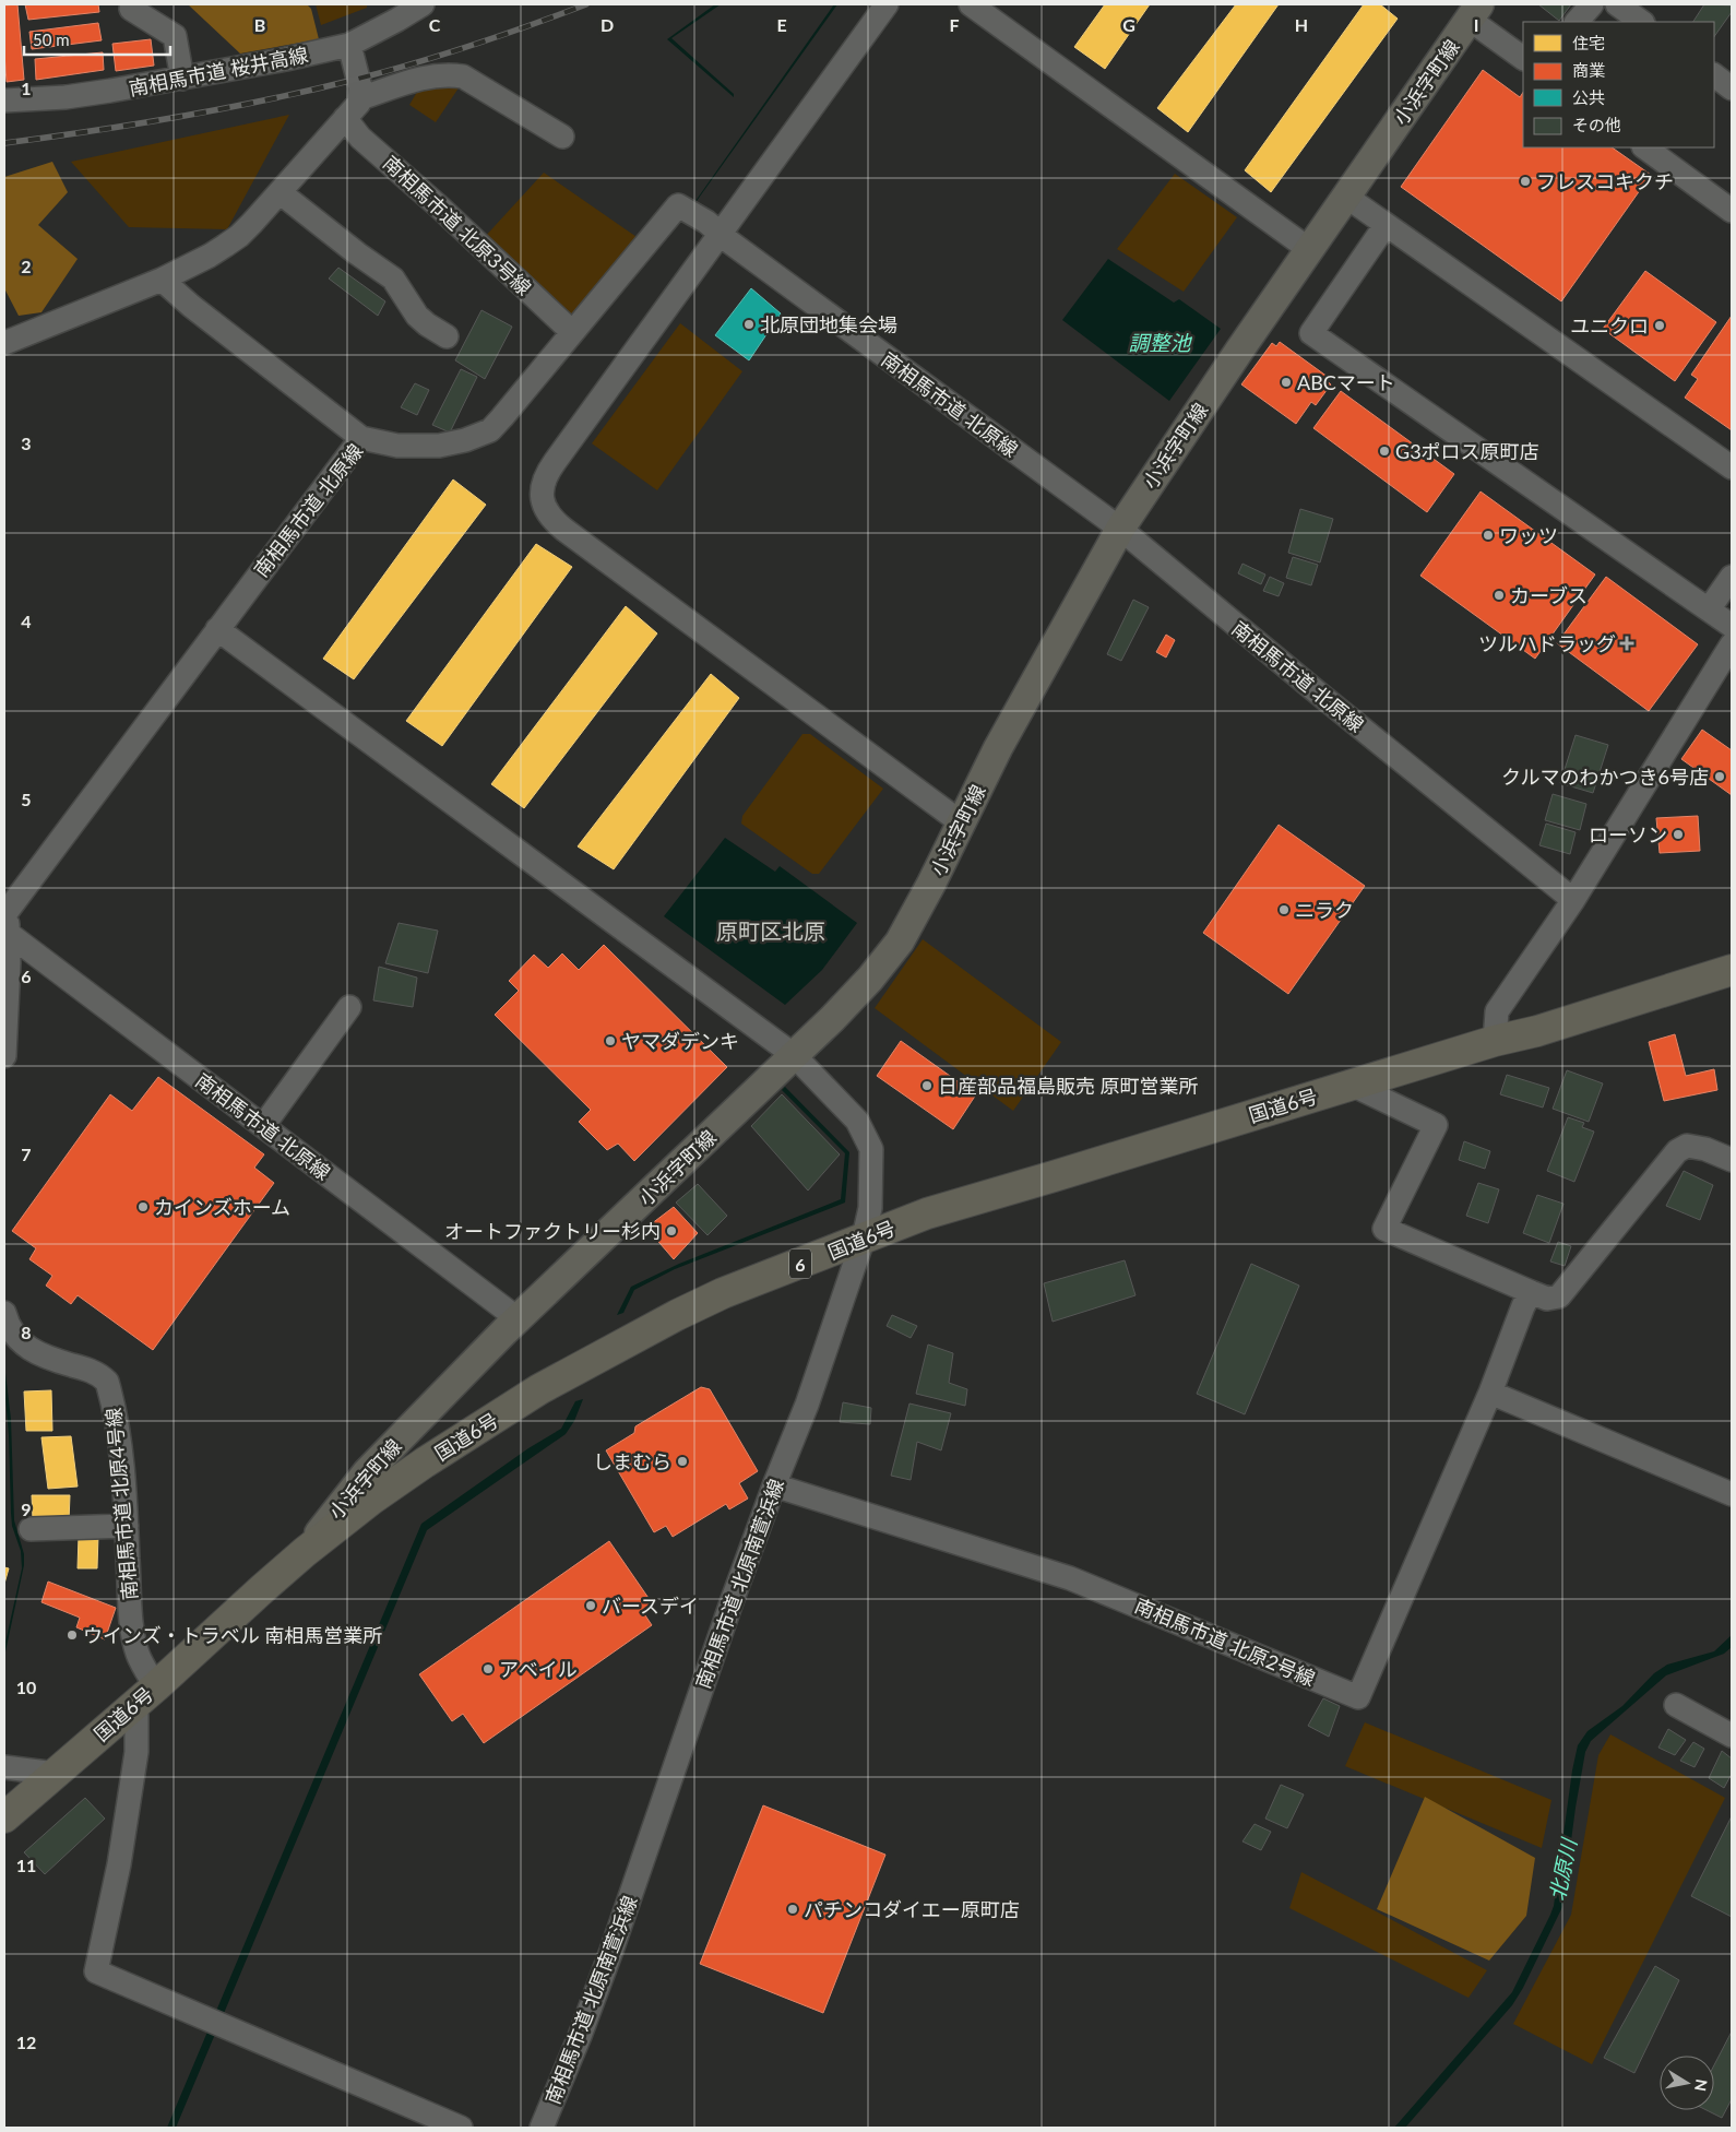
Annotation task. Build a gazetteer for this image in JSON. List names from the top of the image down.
{
  "streets": {
    "highway": ["国道6号", "6"],
    "main road": ["小浜字町線"],
    "street": [
      "南相馬市道 桜井高線",
      "南相馬市道 北原3号線",
      "南相馬市道 北原線",
      "南相馬市道 北原4号線",
      "南相馬市道 北原南萱浜線",
      "南相馬市道 北原2号線"
    ]
  },
  "crossings": [
    ["小浜字町線", "南相馬市道 北原線"],
    ["小浜字町線", "国道6号"],
    ["小浜字町線", "南相馬市道 北原南萱浜線"],
    ["南相馬市道 北原3号線", "南相馬市道 北原線"],
    ["南相馬市道 北原線", "南相馬市道 北原南萱浜線"],
    ["国道6号", "南相馬市道 北原4号線"],
    ["国道6号", "南相馬市道 北原南萱浜線"],
    ["南相馬市道 北原南萱浜線", "南相馬市道 北原2号線"]
  ],
  "districts": ["原町区北原"],
  "water": ["調整池", "北原川"],
  "places": {
    "other": [
      "フレスコキクチ",
      "北原団地集会場",
      "ユニクロ",
      "ABCマート",
      "G3ポロス原町店",
      "ワッツ",
      "カーブス",
      "クルマのわかつき6号店",
      "ローソン",
      "ニラク",
      "ヤマダデンキ",
      "日産部品福島販売 原町営業所",
      "カインズホーム",
      "オートファクトリー杉内",
      "しまむら",
      "バースデイ",
      "ウインズ・トラベル 南相馬営業所",
      "アベイル",
      "パチンコダイエー原町店"
    ],
    "health": ["ツルハドラッグ"]
  },
  "legend": [
    "住宅",
    "商業",
    "公共",
    "その他"
  ],
  "scale_bar": "50 m",
  "north": "right",
  "grid": {
    "columns": [
      "B",
      "C",
      "D",
      "E",
      "F",
      "G",
      "H",
      "I"
    ],
    "rows": [
      "1",
      "2",
      "3",
      "4",
      "5",
      "6",
      "7",
      "8",
      "9",
      "10",
      "11",
      "12"
    ]
  }
}
